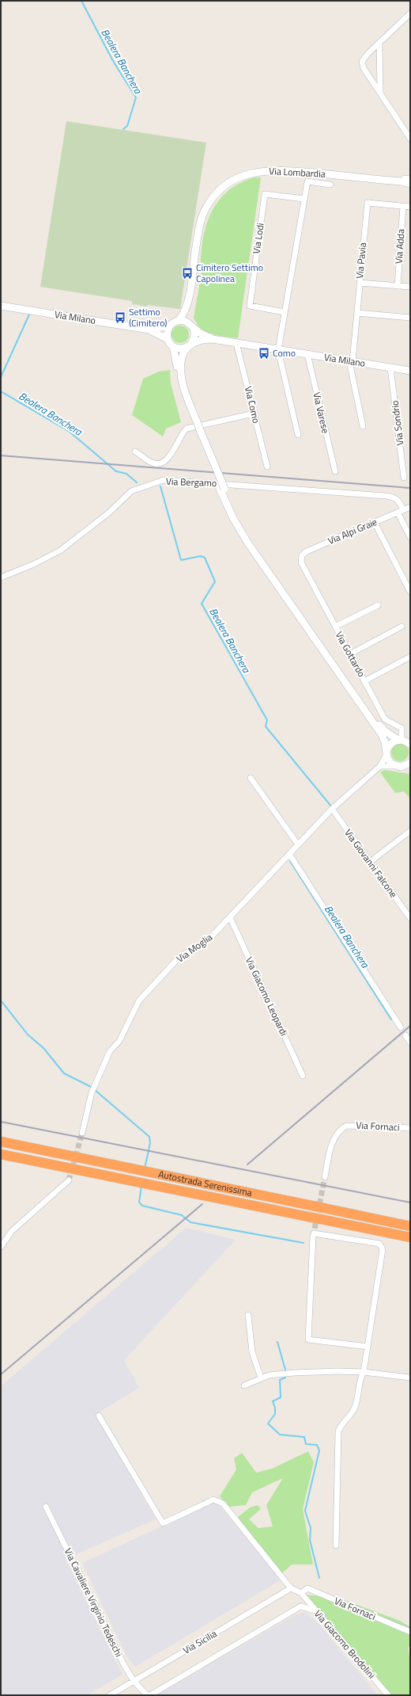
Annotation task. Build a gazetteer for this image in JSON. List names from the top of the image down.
{
  "streets": {
    "highway": ["Autostrada Serenissima"],
    "main road": ["Via Lombardia", "Via Milano"],
    "street": [
      "Via Lodi",
      "Via Adda",
      "Via Pavia",
      "Via Como",
      "Via Varese",
      "Via Sondrio",
      "Via Bergamo",
      "Via Alpi Graie",
      "Via Gottardo",
      "Via Giovanni Falcone",
      "Via Moglia",
      "Via Giacomo Leopardi",
      "Via Fornaci",
      "Via Cavaliere Virginio Tedeschi",
      "Via Sicilia",
      "Via Giacomo Brodolini"
    ]
  },
  "crossings": [
    ["Via Adda", "Via Pavia"],
    ["Via Pavia", "Via Milano"],
    ["Via Milano", "Via Como"],
    ["Via Milano", "Via Varese"],
    ["Via Milano", "Via Sondrio"],
    ["Via Bergamo", "Via Alpi Graie"],
    ["Via Alpi Graie", "Via Gottardo"],
    ["Via Giovanni Falcone", "Via Moglia"],
    ["Via Moglia", "Via Giacomo Leopardi"],
    ["Via Fornaci", "Via Giacomo Brodolini"],
    ["Via Cavaliere Virginio Tedeschi", "Via Sicilia"]
  ],
  "water": ["Bealera Banchera"],
  "places": {
    "bus stop": ["Cimitero Settimo Capolinea", "Settimo (Cimitero)", "Como"]
  }
}
